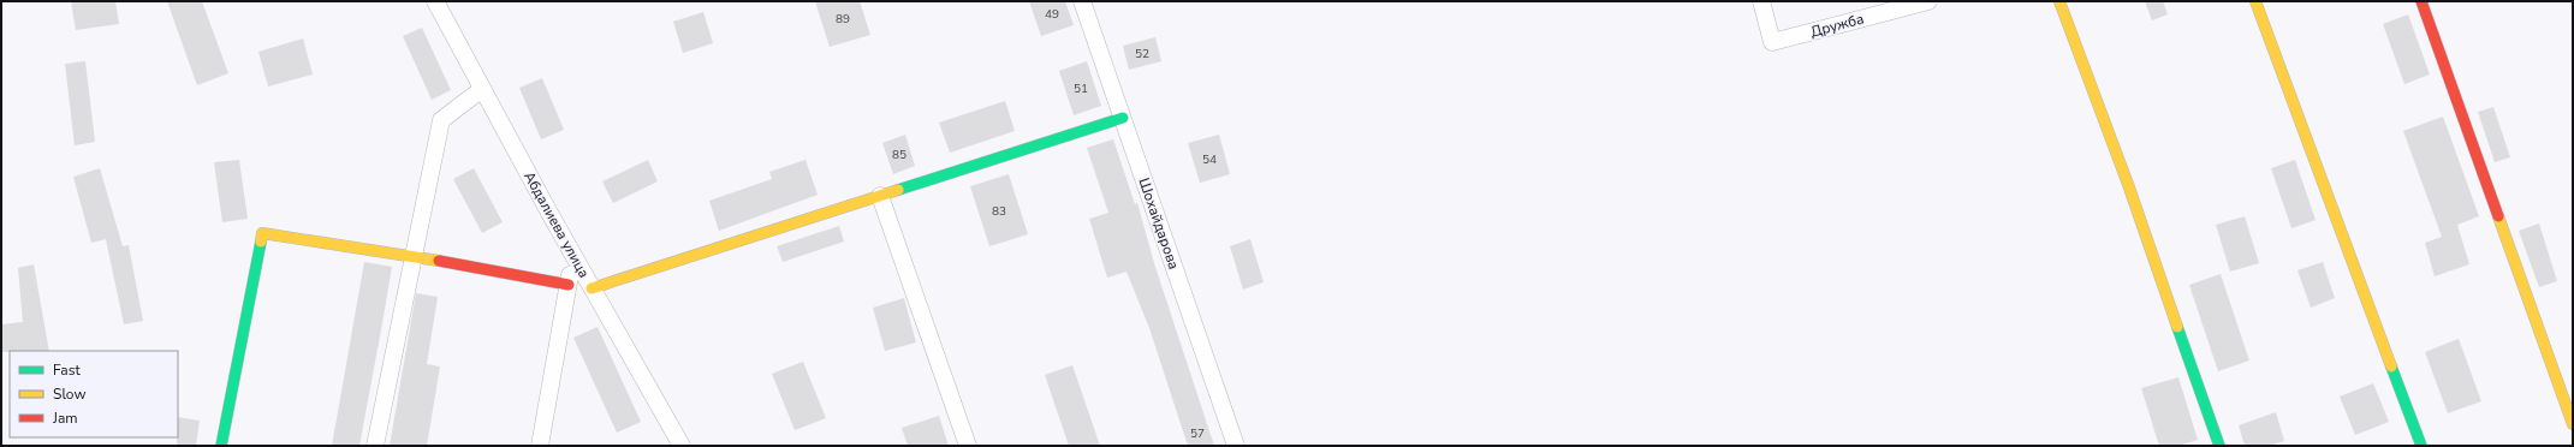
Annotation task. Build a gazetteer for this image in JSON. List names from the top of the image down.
{
  "streets": {
    "street": ["Дружба", "Шохайдарова", "Абдалиева улица"]
  },
  "house_numbers": [
    "49",
    "89",
    "52",
    "51",
    "85",
    "54",
    "83",
    "57"
  ],
  "legend": ["Fast", "Slow", "Jam"]
}
